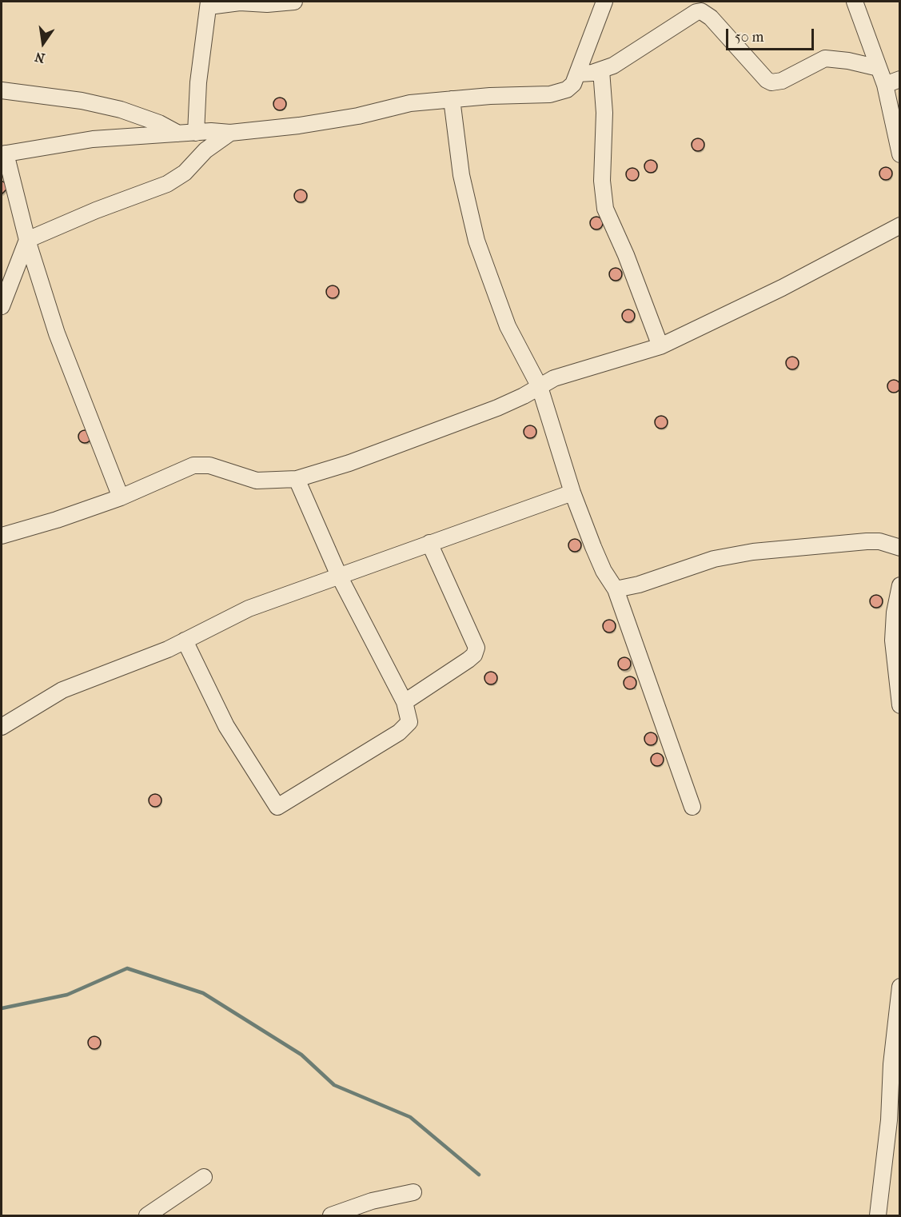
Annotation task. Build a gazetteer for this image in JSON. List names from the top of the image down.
{
  "scale_bar": "50 m",
  "north": "bottom"
}
